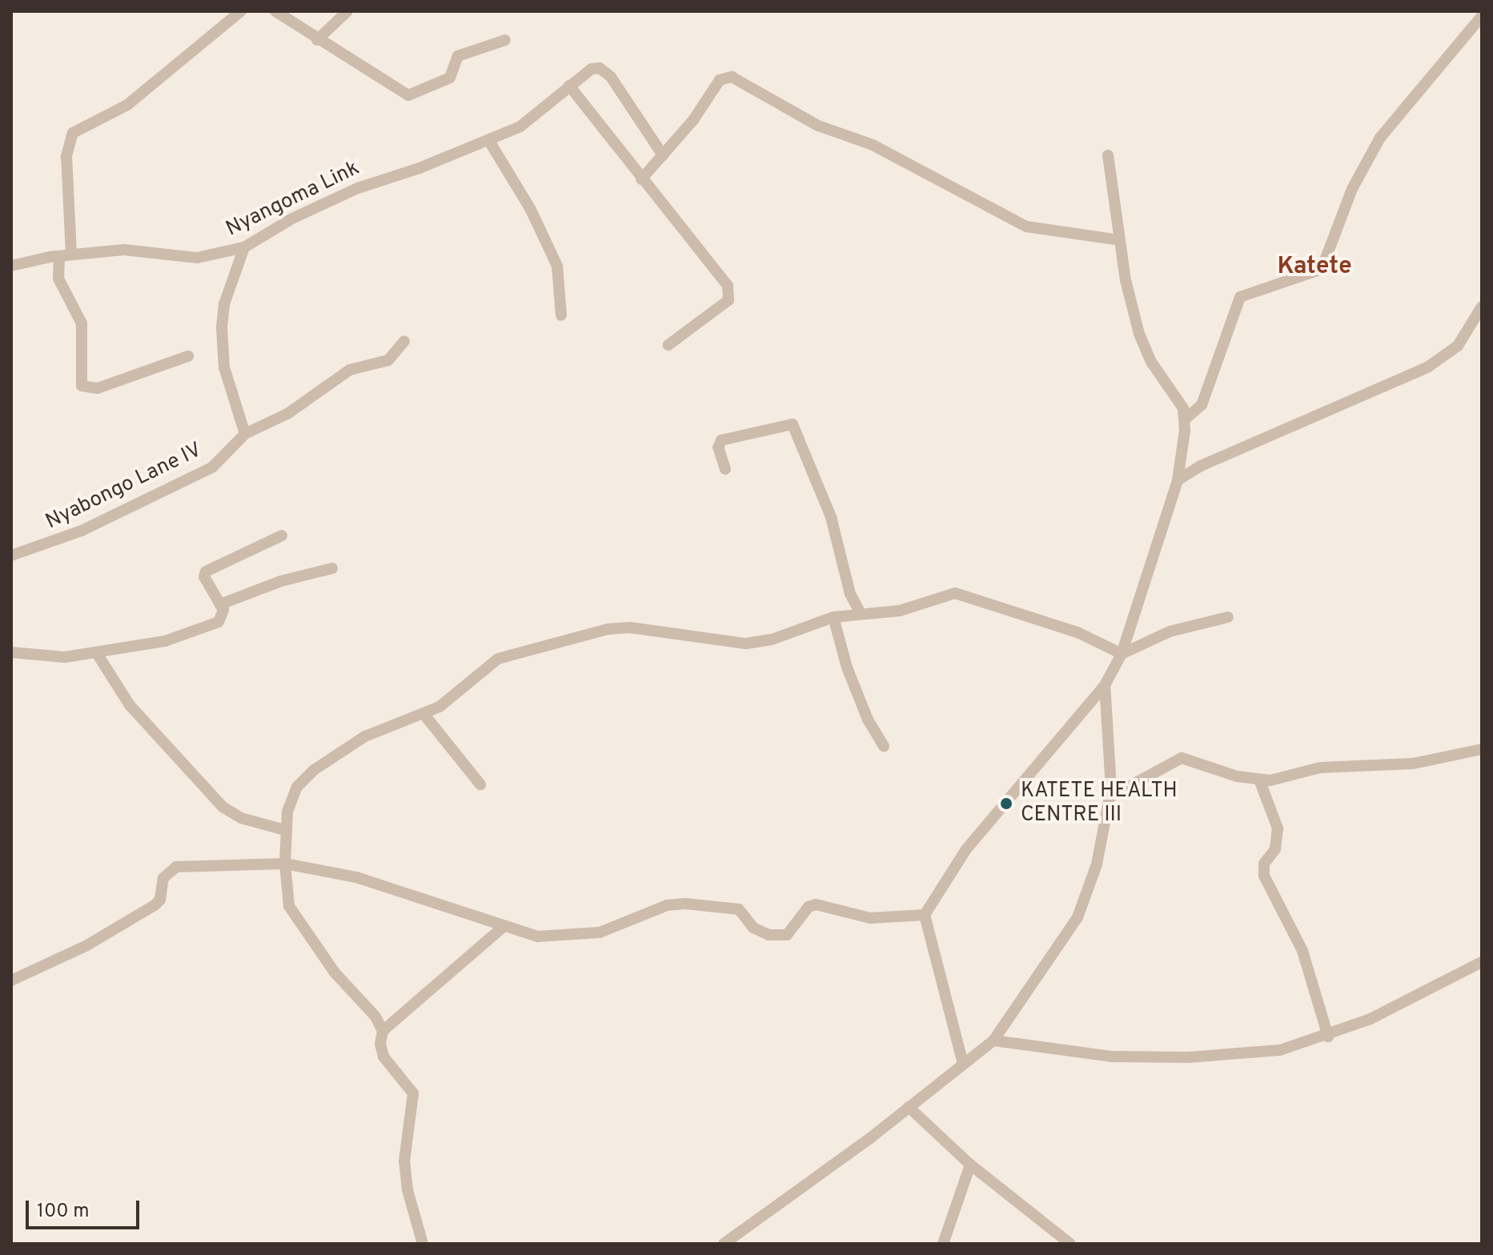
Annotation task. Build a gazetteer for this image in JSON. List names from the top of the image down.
{
  "streets": {
    "street": ["Nyangoma Link", "Nyabongo Lane IV"]
  },
  "districts": ["Katete"],
  "places": ["KATETE HEALTH CENTRE III"],
  "scale_bar": "100 m"
}
